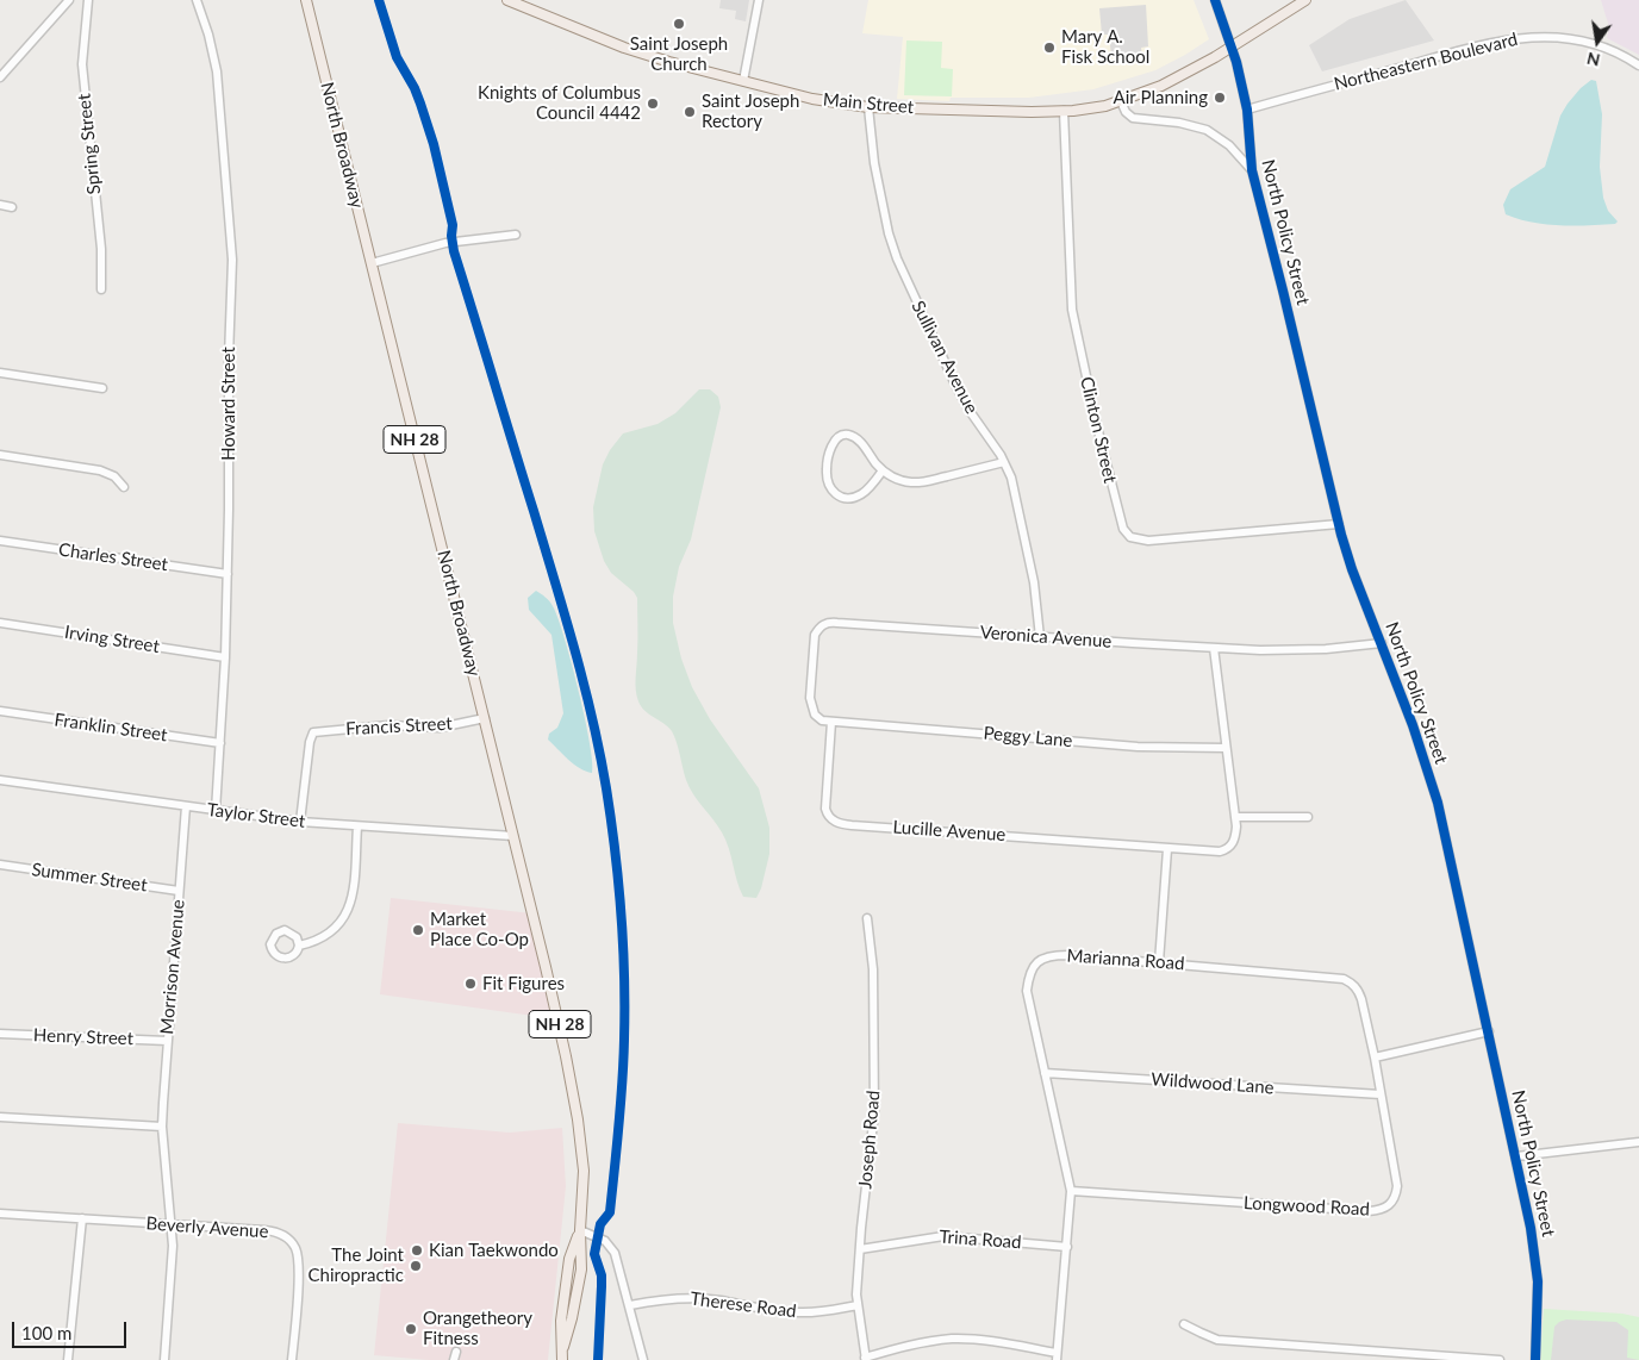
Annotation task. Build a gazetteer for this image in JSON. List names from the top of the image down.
{
  "streets": {
    "main road": ["Main Street", "North Broadway", "NH 28"],
    "street": [
      "Northeastern Boulevard",
      "Spring Street",
      "North Policy Street",
      "Sullivan Avenue",
      "Howard Street",
      "Clinton Street",
      "Charles Street",
      "Veronica Avenue",
      "Irving Street",
      "Francis Street",
      "Franklin Street",
      "Peggy Lane",
      "Taylor Street",
      "Lucille Avenue",
      "Summer Street",
      "Marianna Road",
      "Morrison Avenue",
      "Henry Street",
      "Wildwood Lane",
      "Joseph Road",
      "Longwood Road",
      "Beverly Avenue",
      "Trina Road",
      "Therese Road"
    ]
  },
  "crossings": [
    ["Northeastern Boulevard", "North Policy Street"],
    ["Main Street", "North Policy Street"],
    ["Main Street", "Sullivan Avenue"],
    ["Main Street", "Clinton Street"],
    ["North Broadway", "Francis Street"],
    ["North Broadway", "Taylor Street"],
    ["North Policy Street", "Clinton Street"],
    ["North Policy Street", "Veronica Avenue"],
    ["Sullivan Avenue", "Veronica Avenue"],
    ["Howard Street", "Charles Street"],
    ["Howard Street", "Irving Street"],
    ["Howard Street", "Franklin Street"],
    ["Howard Street", "Taylor Street"],
    ["Veronica Avenue", "Peggy Lane"],
    ["Veronica Avenue", "Lucille Avenue"],
    ["Francis Street", "Taylor Street"],
    ["Peggy Lane", "Lucille Avenue"],
    ["Taylor Street", "Morrison Avenue"],
    ["Summer Street", "Morrison Avenue"],
    ["Marianna Road", "Wildwood Lane"],
    ["Marianna Road", "Longwood Road"],
    ["Marianna Road", "Trina Road"],
    ["Morrison Avenue", "Henry Street"],
    ["Morrison Avenue", "Beverly Avenue"],
    ["Wildwood Lane", "Longwood Road"],
    ["Joseph Road", "Trina Road"],
    ["Joseph Road", "Therese Road"]
  ],
  "places": [
    "Saint Joseph Church",
    "Mary A. Fisk School",
    "Air Planning",
    "Knights of Columbus Council 4442",
    "Saint Joseph Rectory",
    "Market Place Co-Op",
    "Fit Figures",
    "Kian Taekwondo",
    "The Joint Chiropractic",
    "Orangetheory Fitness"
  ],
  "scale_bar": "100 m",
  "north": "bottom"
}
